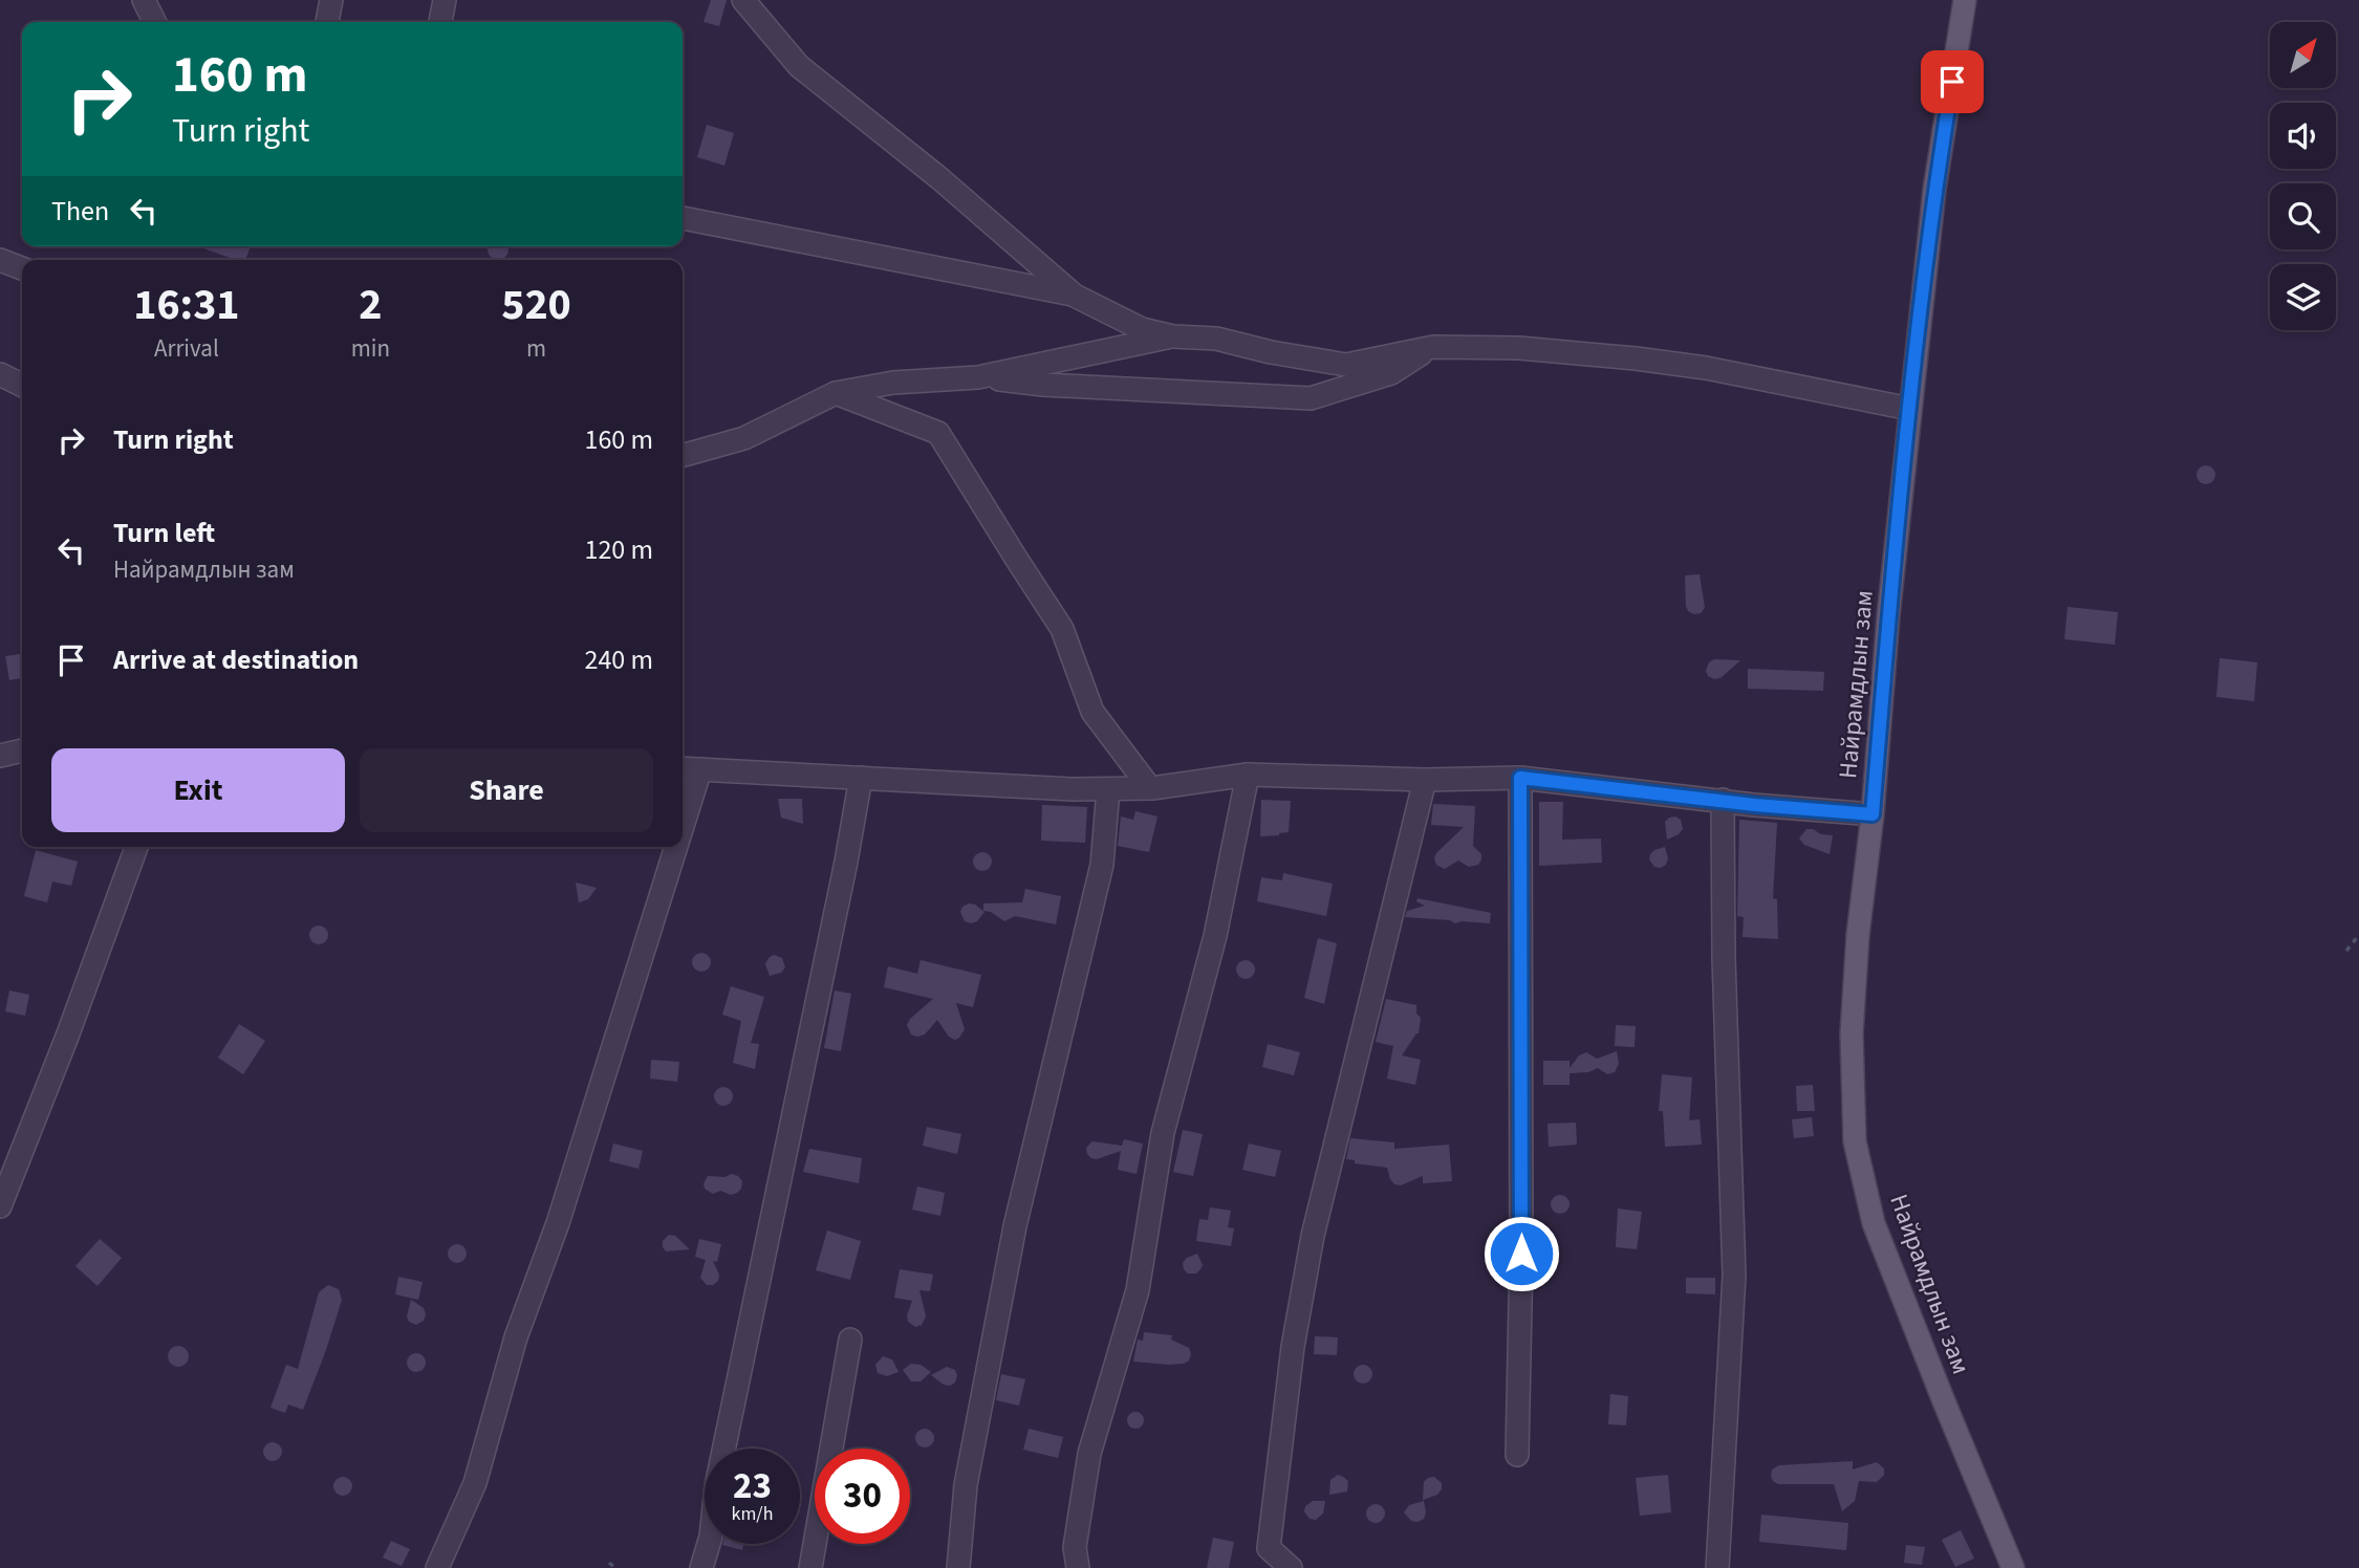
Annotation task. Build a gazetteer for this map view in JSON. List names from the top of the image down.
{
  "streets": {
    "main road": ["Найрамдлын зам"]
  },
  "north": "top right",
  "page": {
    "turn": ["160 m", "Turn right"],
    "then": "Then",
    "eta": [
      "16:31",
      "Arrival",
      "2",
      "min",
      "520",
      "m"
    ],
    "list": [
      {
        "name": "Turn right",
        "value": "160 m"
      },
      {
        "name": "Turn left",
        "note": "Найрамдлын зам",
        "value": "120 m"
      },
      {
        "name": "Arrive at destination",
        "value": "240 m"
      }
    ],
    "buttons": ["Exit", "Share"],
    "speed": "23 km/h",
    "limit": "30"
  }
}
